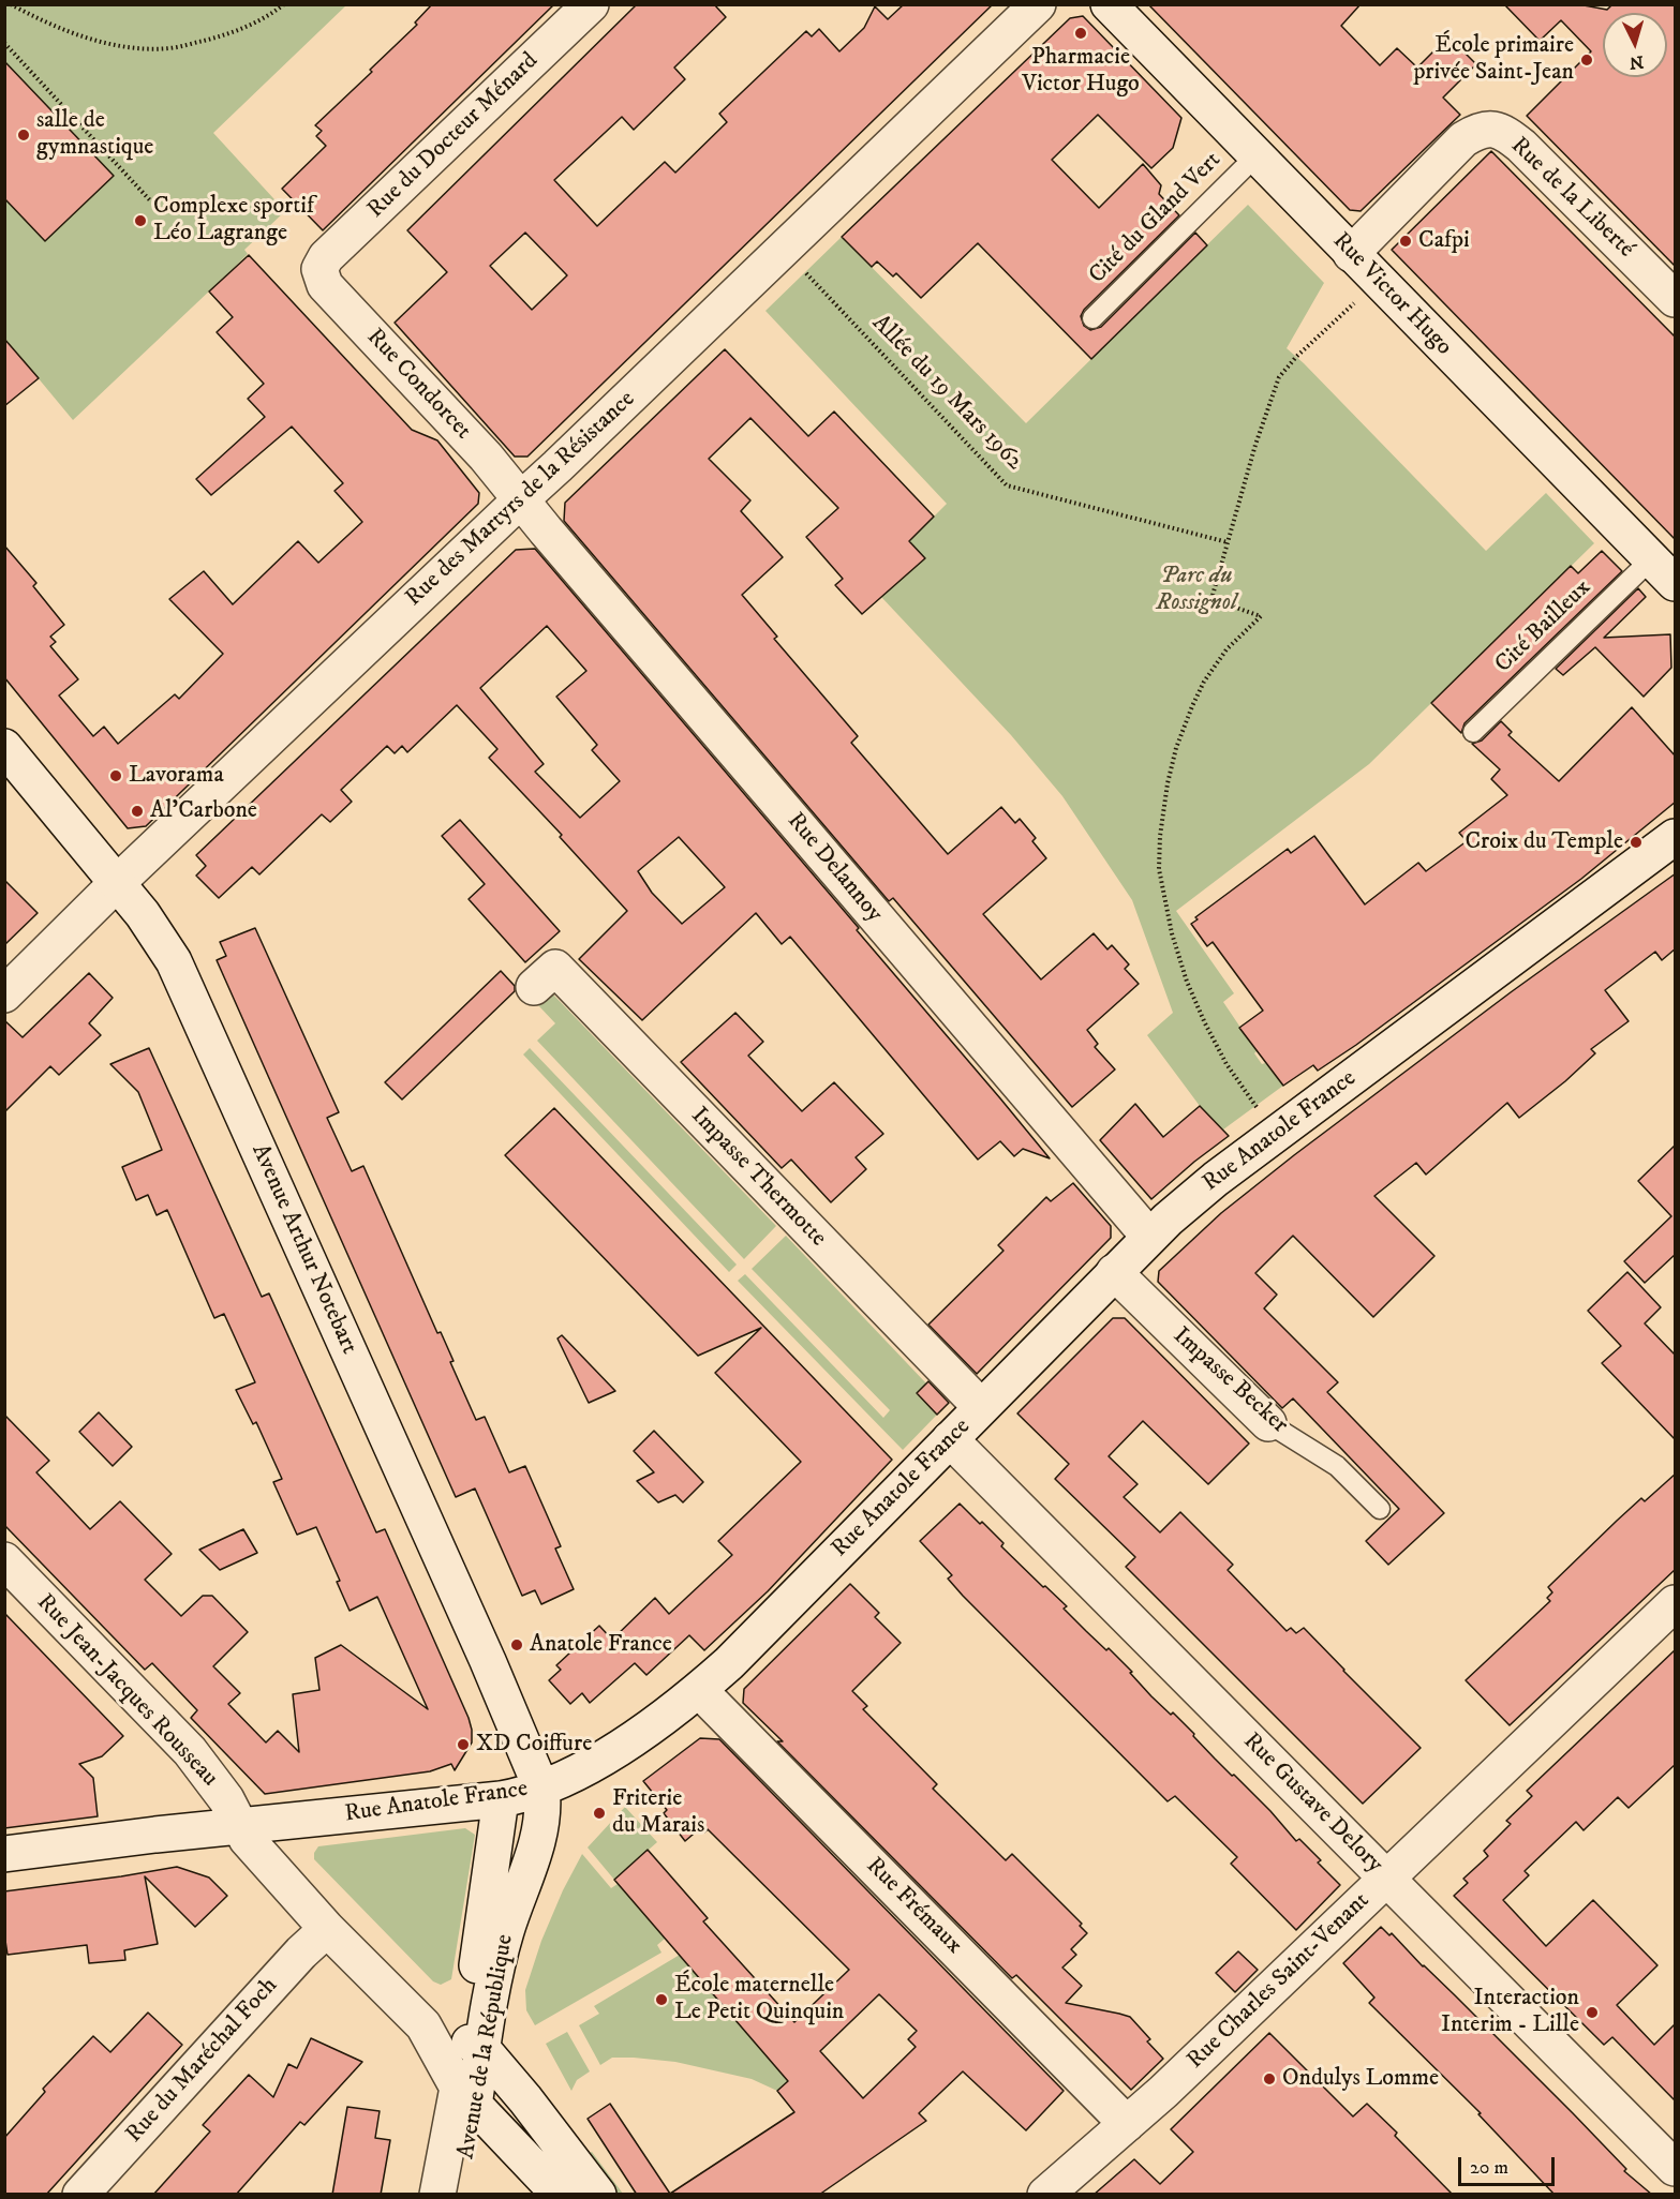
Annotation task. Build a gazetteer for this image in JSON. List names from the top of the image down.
{
  "streets": {
    "street": [
      "Rue du Docteur Ménard",
      "Rue de la Liberté",
      "Rue Victor Hugo",
      "Rue Condorcet",
      "Rue des Martyrs de la Résistance",
      "Rue Delannoy",
      "Rue Anatole France",
      "Impasse Thermotte",
      "Avenue Arthur Notebart",
      "Impasse Becker",
      "Rue Jean-Jacques Rousseau",
      "Rue Gustave Delory",
      "Rue Frémaux",
      "Rue Charles Saint-Venant",
      "Avenue de la République",
      "Rue du Maréchal Foch"
    ],
    "lane": ["Cité du Gland Vert", "Cité Bailleux"],
    "path": ["Allée du 19 Mars 1962"]
  },
  "crossings": [
    ["Rue du Docteur Ménard", "Rue Condorcet"],
    ["Rue de la Liberté", "Rue Victor Hugo"],
    ["Cité du Gland Vert", "Rue Victor Hugo"],
    ["Rue Victor Hugo", "Cité Bailleux"],
    ["Rue Condorcet", "Rue des Martyrs de la Résistance"],
    ["Rue Condorcet", "Rue Delannoy"],
    ["Allée du 19 Mars 1962", "Rue des Martyrs de la Résistance"],
    ["Rue des Martyrs de la Résistance", "Rue Delannoy"],
    ["Rue des Martyrs de la Résistance", "Avenue Arthur Notebart"],
    ["Rue Delannoy", "Rue Anatole France"],
    ["Rue Anatole France", "Impasse Thermotte"],
    ["Rue Anatole France", "Avenue Arthur Notebart"],
    ["Rue Anatole France", "Impasse Becker"],
    ["Rue Anatole France", "Rue Jean-Jacques Rousseau"],
    ["Rue Anatole France", "Rue Gustave Delory"],
    ["Rue Anatole France", "Rue Frémaux"],
    ["Rue Anatole France", "Avenue de la République"],
    ["Avenue Arthur Notebart", "Avenue de la République"],
    ["Rue Jean-Jacques Rousseau", "Rue du Maréchal Foch"],
    ["Rue Gustave Delory", "Rue Charles Saint-Venant"],
    ["Rue Frémaux", "Rue Charles Saint-Venant"]
  ],
  "parks": ["Parc du Rossignol"],
  "places": [
    "Pharmacie Victor Hugo",
    "École primaire privée Saint-Jean",
    "salle de gymnastique",
    "Complexe sportif Léo Lagrange",
    "Cafpi",
    "Lavorama",
    "Al'Carbone",
    "Croix du Temple",
    "Anatole France",
    "XD Coiffure",
    "Friterie du Marais",
    "École maternelle Le Petit Quinquin",
    "Interaction Interim - Lille",
    "Ondulys Lomme"
  ],
  "scale_bar": "20 m",
  "north": "bottom"
}
